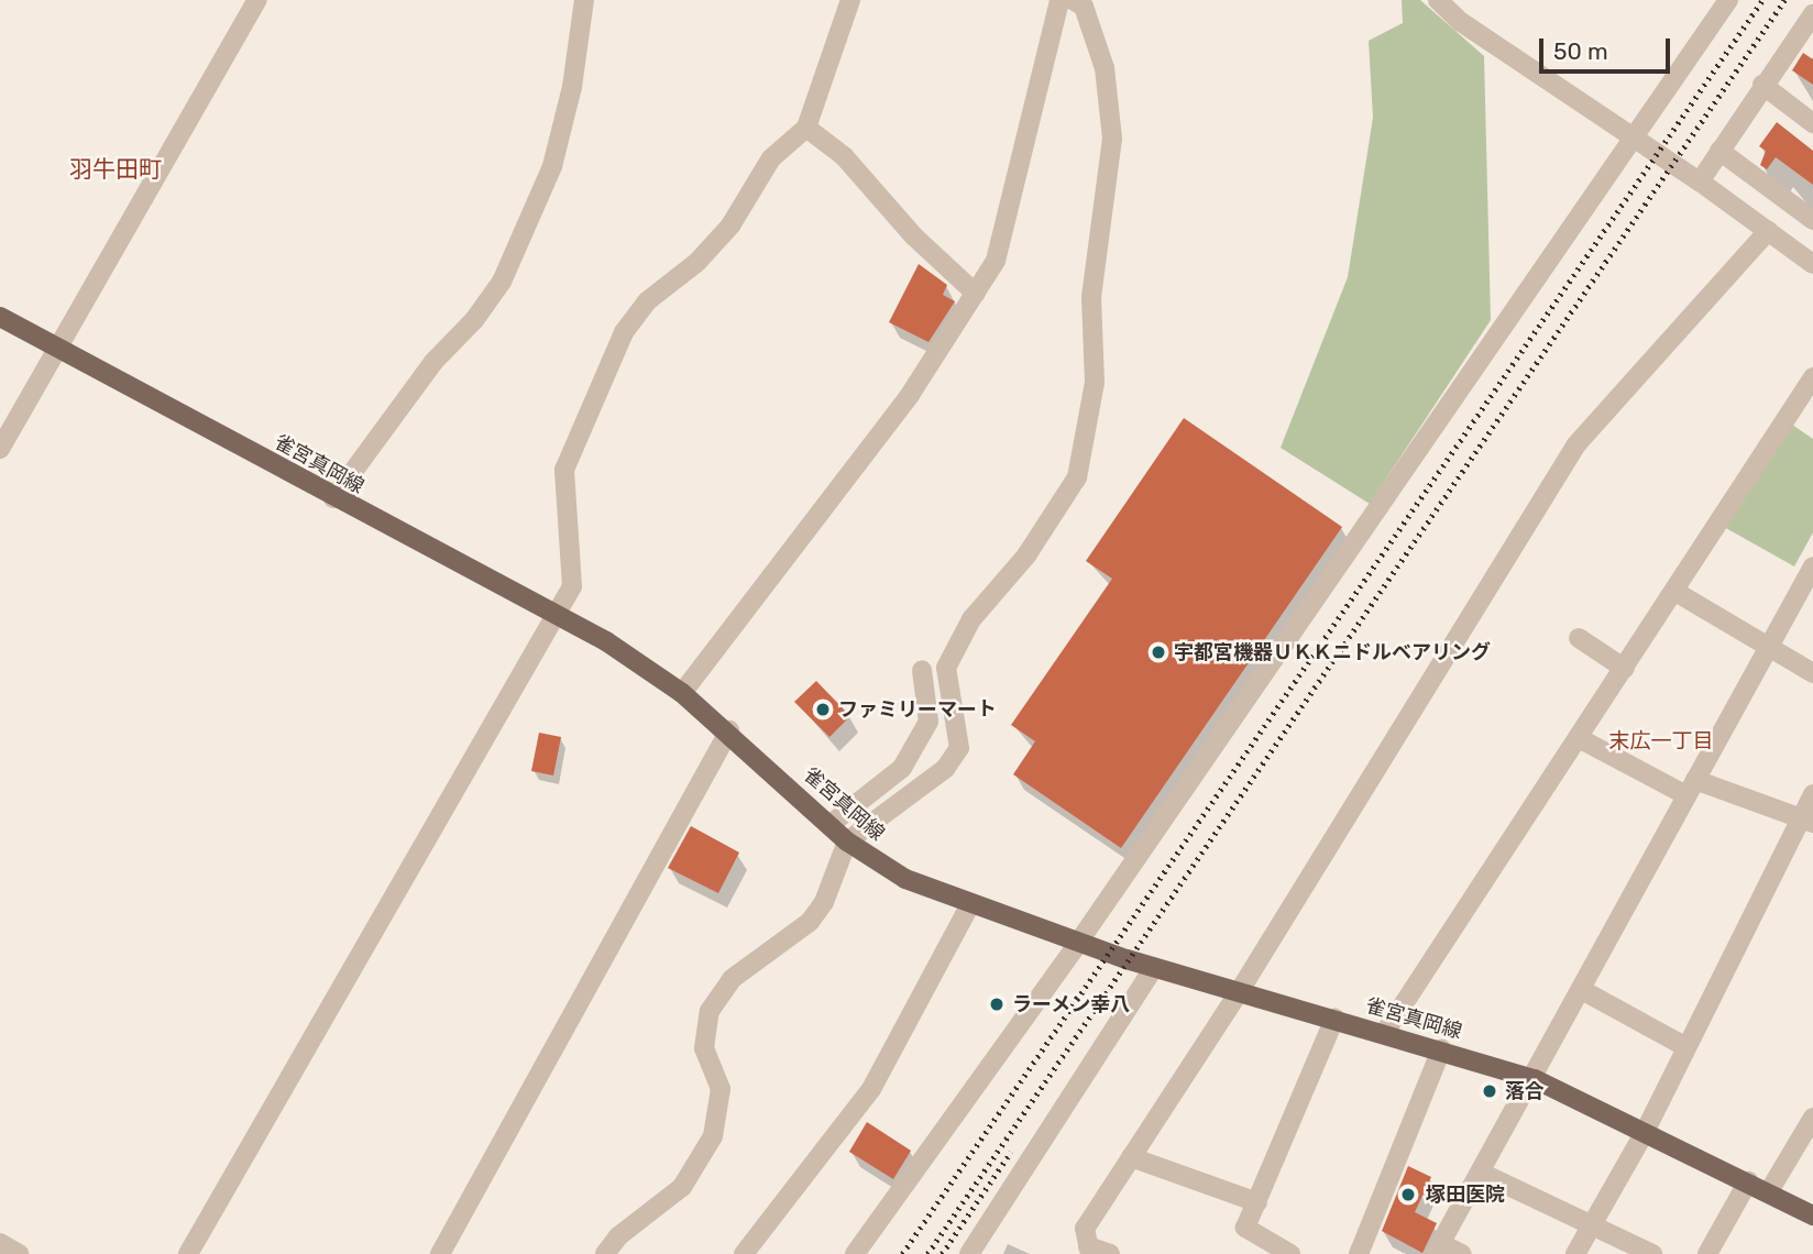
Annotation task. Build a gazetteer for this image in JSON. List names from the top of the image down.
{
  "streets": {
    "main road": ["雀宮真岡線"]
  },
  "districts": ["羽牛田町", "末広一丁目"],
  "places": [
    "宇都宮機器ＵＫＫニドルベアリング",
    "ファミリーマート",
    "ラーメン幸八",
    "落合",
    "塚田医院"
  ],
  "scale_bar": "50 m"
}
